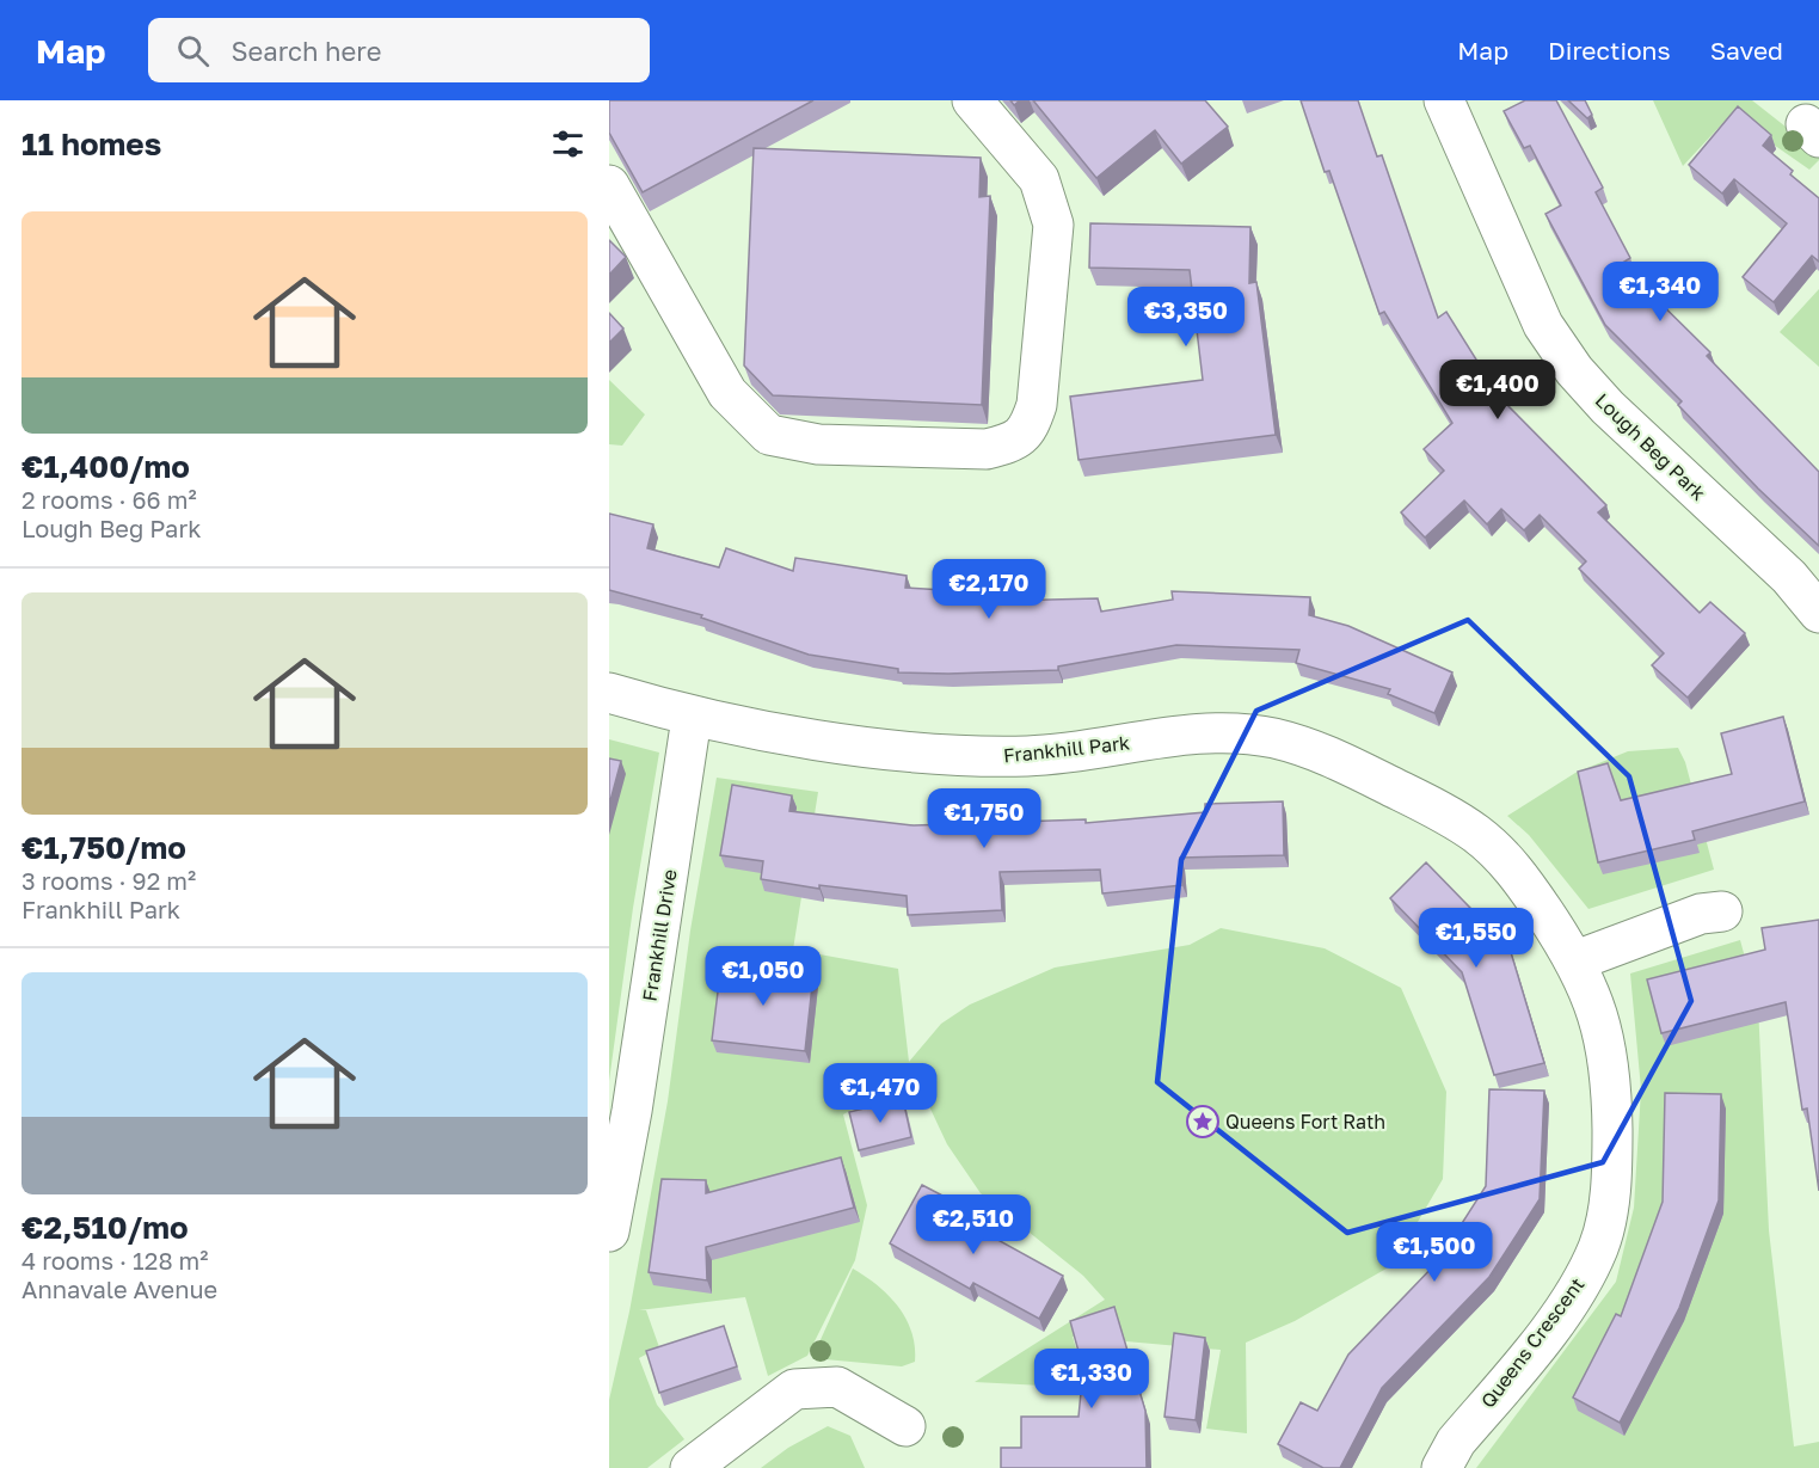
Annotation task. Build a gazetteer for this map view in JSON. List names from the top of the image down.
{
  "streets": {
    "street": [
      "Lough Beg Park",
      "Frankhill Park",
      "Frankhill Drive",
      "Queens Crescent"
    ]
  },
  "crossings": [
    ["Frankhill Park", "Frankhill Drive"],
    ["Frankhill Park", "Queens Crescent"]
  ],
  "places": {
    "place": ["Queens Fort Rath"]
  },
  "page": {
    "header": "Map",
    "search": "Search here",
    "nav": ["Map", "Directions", "Saved"],
    "heading": "11 homes",
    "list": [
      {
        "name": "€1,400/mo",
        "note": "2 rooms · 66 m² · Lough Beg Park"
      },
      {
        "name": "€1,750/mo",
        "note": "3 rooms · 92 m² · Frankhill Park"
      },
      {
        "name": "€2,510/mo",
        "note": "4 rooms · 128 m² · Annavale Avenue"
      }
    ],
    "price": [
      "€1,340",
      "€3,350",
      "€1,400",
      "€2,170",
      "€1,750",
      "€1,550",
      "€1,050",
      "€1,470",
      "€2,510",
      "€1,500",
      "€1,330"
    ]
  }
}
